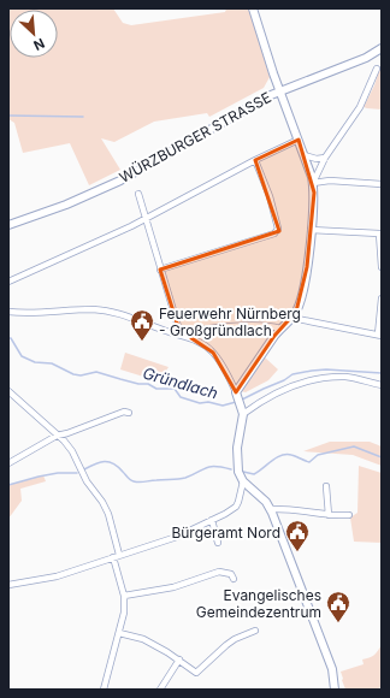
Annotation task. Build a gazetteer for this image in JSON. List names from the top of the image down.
{
  "streets": {
    "street": ["WÜRZBURGER STRASSE"]
  },
  "water": ["Gründlach"],
  "places": {
    "public building": ["Feuerwehr Nürnberg - Großgründlach", "Bürgeramt Nord", "Evangelisches Gemeindezentrum"]
  },
  "north": "bottom right"
}
